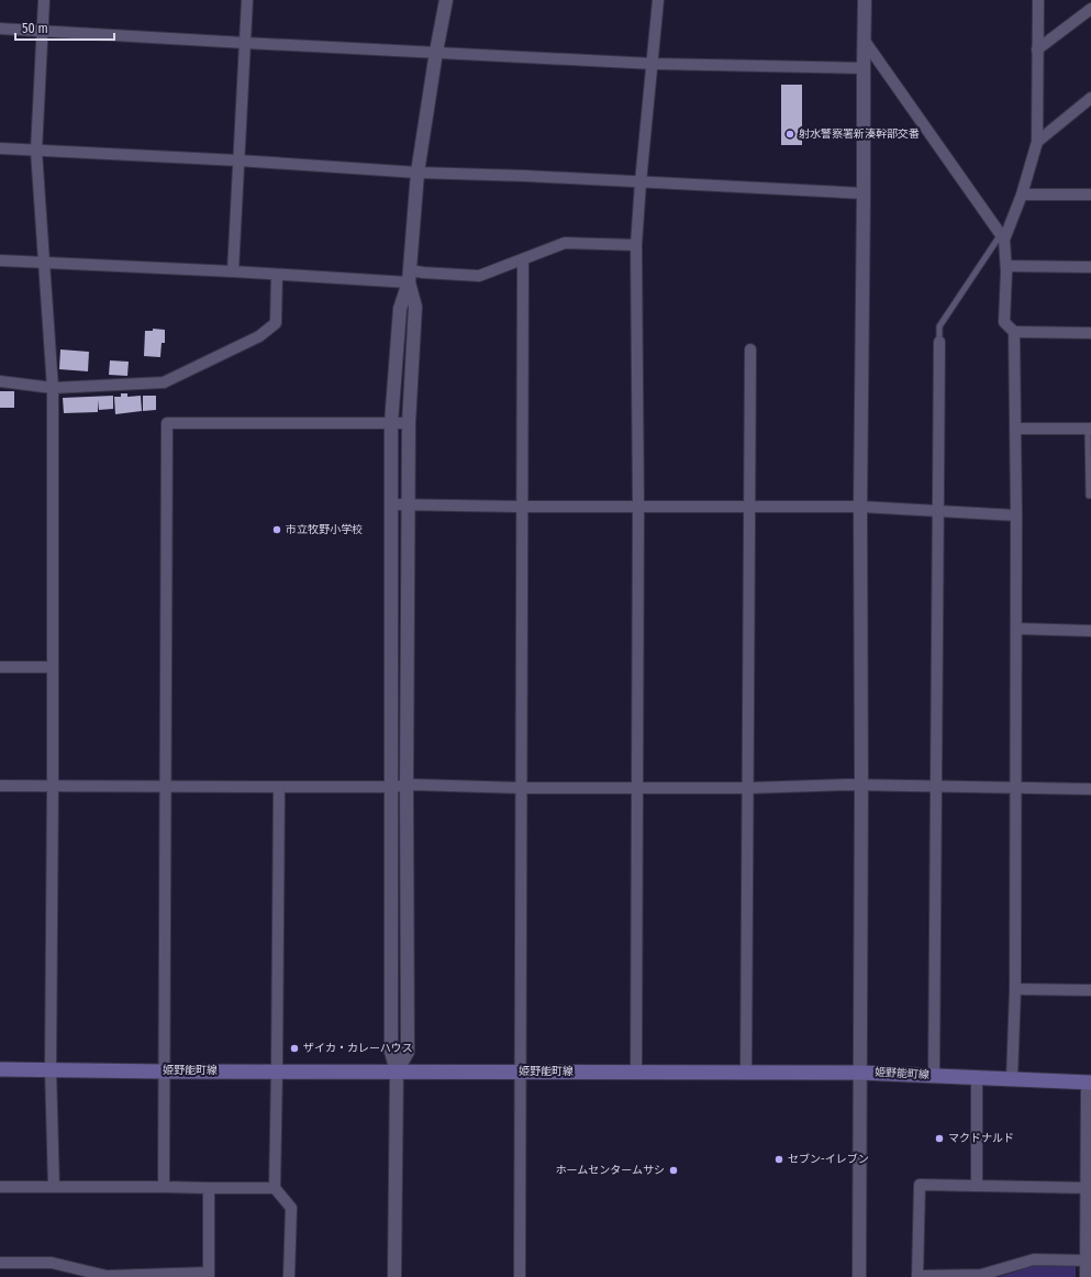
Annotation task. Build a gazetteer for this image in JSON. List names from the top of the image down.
{
  "streets": {
    "main road": ["姫野能町線"]
  },
  "places": [
    "射水警察署新湊幹部交番",
    "市立牧野小学校",
    "ザイカ・カレーハウス",
    "マクドナルド",
    "セブン-イレブン",
    "ホームセンタームサシ"
  ],
  "scale_bar": "50 m"
}
